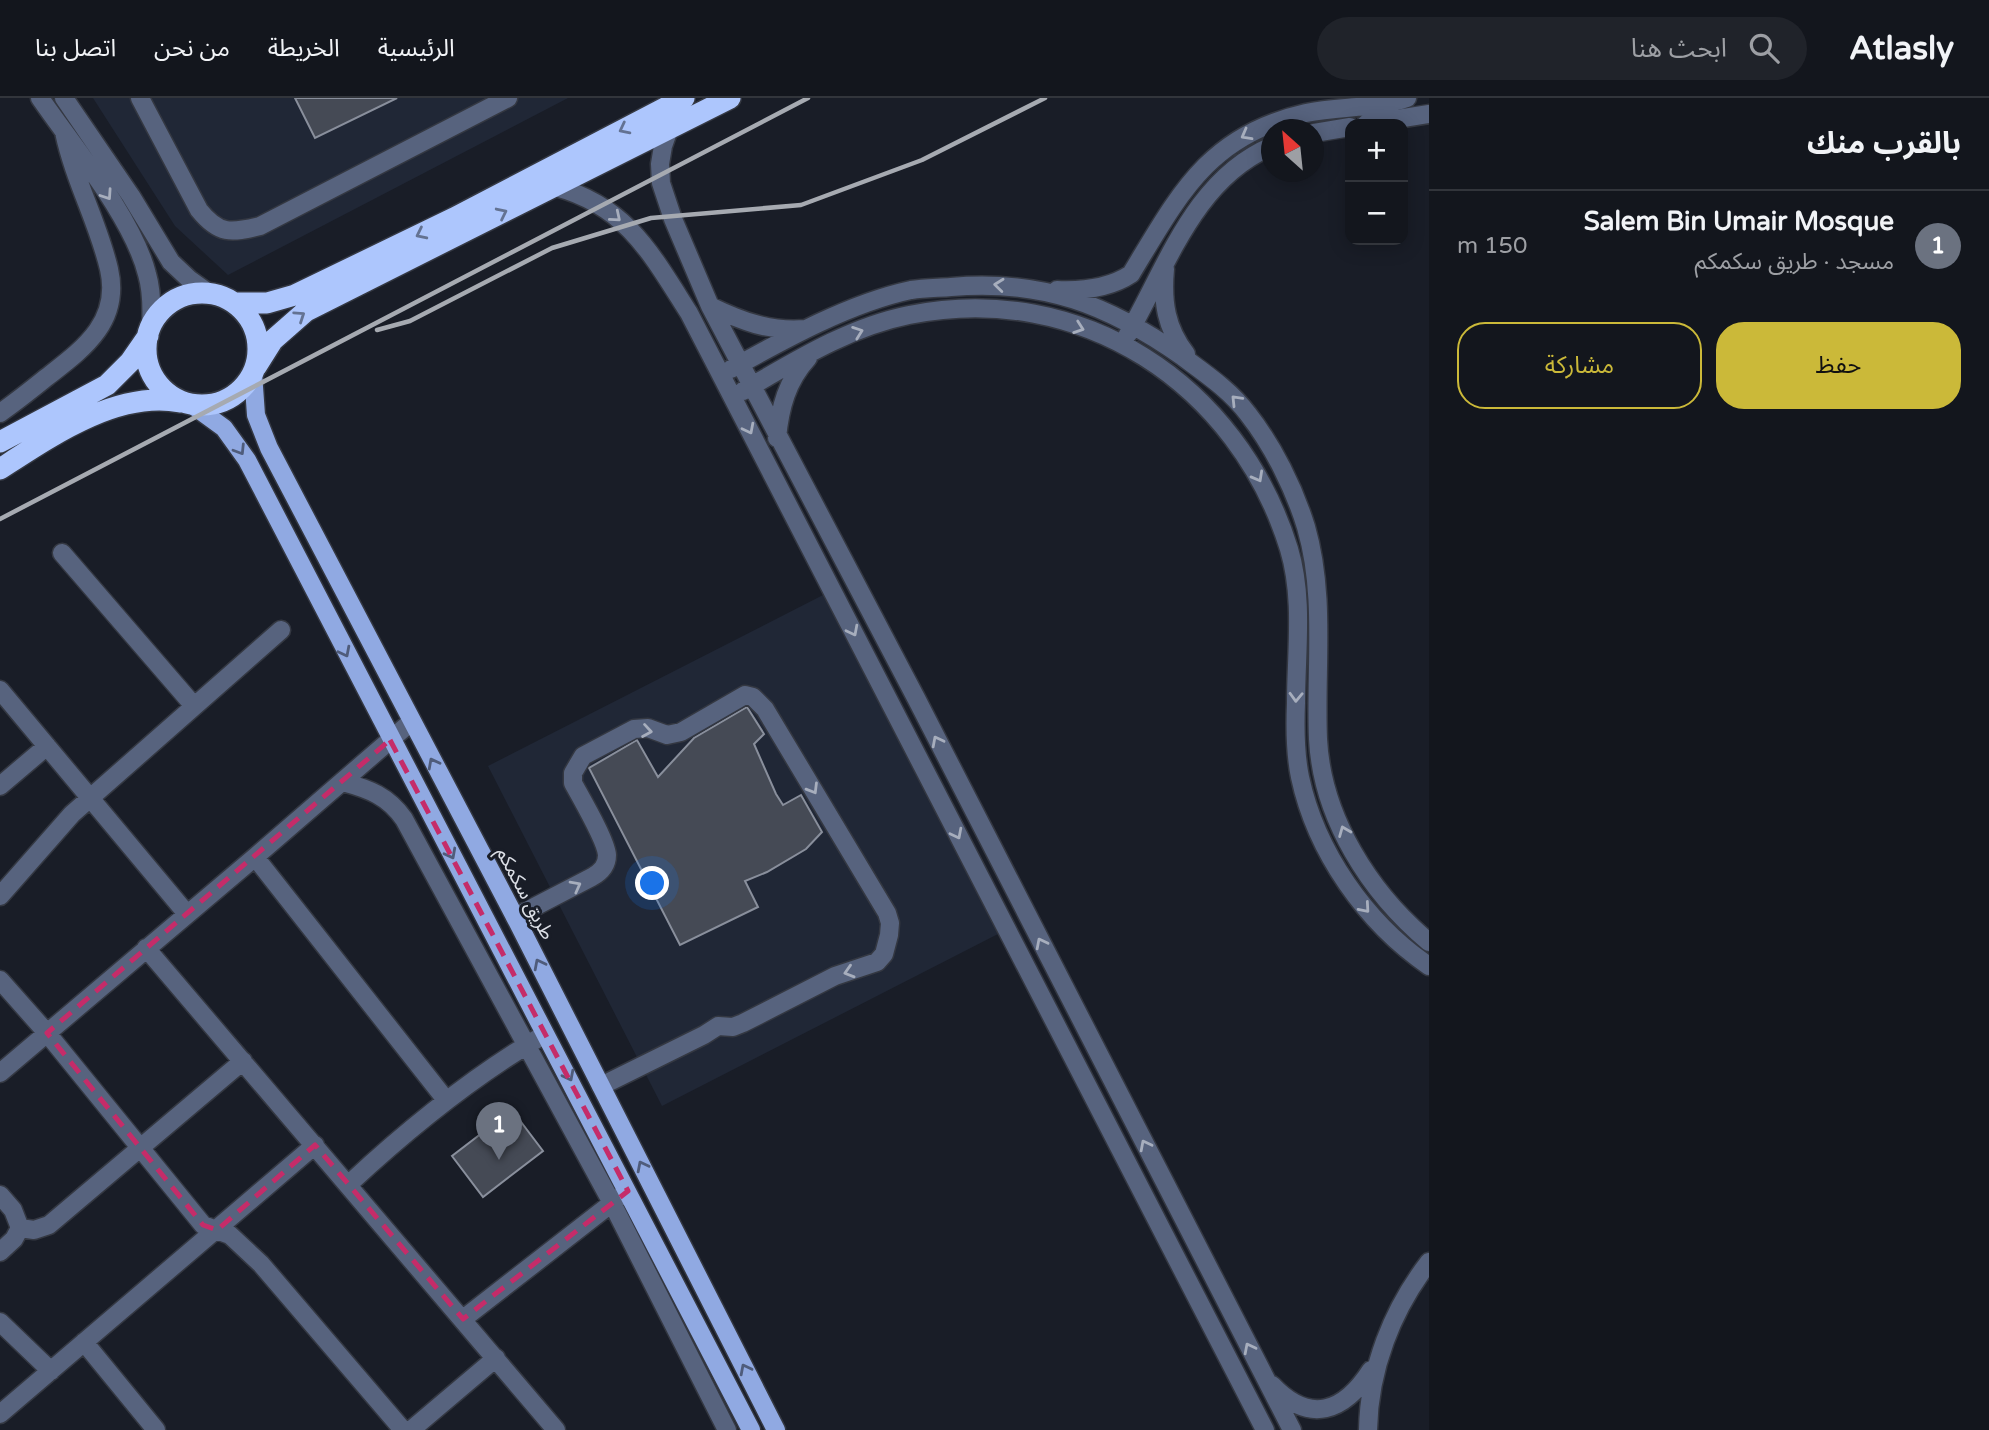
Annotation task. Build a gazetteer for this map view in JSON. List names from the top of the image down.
{
  "streets": {
    "main road": ["طريق سكمكم"]
  },
  "north": "top left",
  "page": {
    "header": "Atlasly",
    "search": "ابحث هنا",
    "nav": [
      "الرئيسية",
      "الخريطة",
      "من نحن",
      "اتصل بنا"
    ],
    "heading": "بالقرب منك",
    "map_buttons": ["+", "−"],
    "list": [
      {
        "mark": "1",
        "name": "Salem Bin Umair Mosque",
        "note": "مسجد · طريق سكمكم",
        "value": "150 m"
      }
    ],
    "buttons": ["حفظ", "مشاركة"],
    "pins": "1"
  }
}
